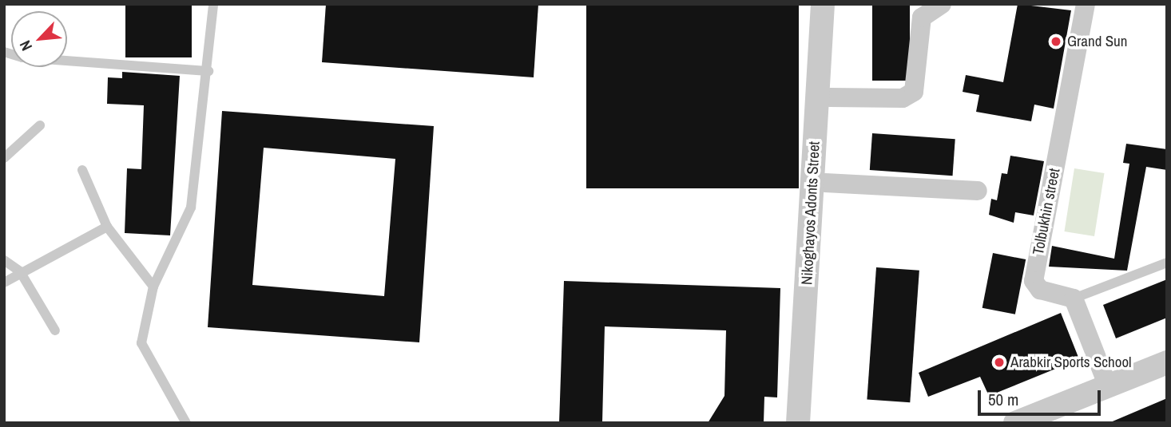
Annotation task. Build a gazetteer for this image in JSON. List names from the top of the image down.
{
  "streets": {
    "street": ["Tolbukhin street", "Nikoghayos Adonts Street"]
  },
  "places": ["Grand Sun", "Arabkir Sports School"],
  "scale_bar": "50 m",
  "north": "bottom left"
}
